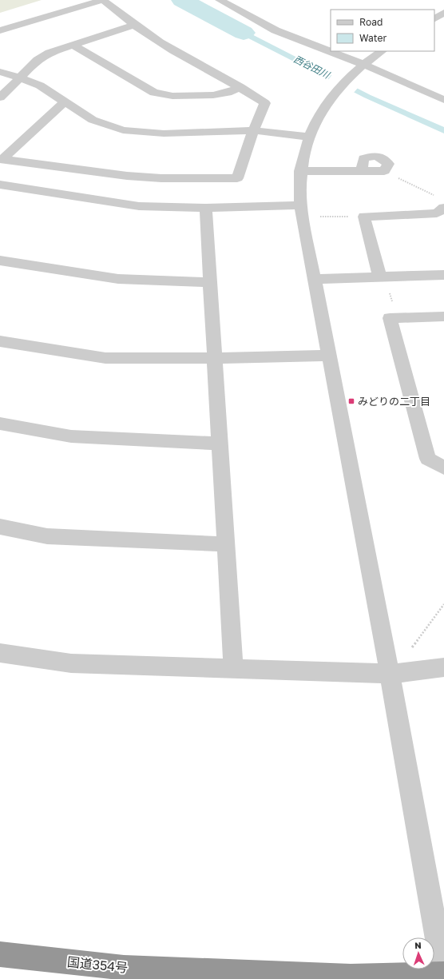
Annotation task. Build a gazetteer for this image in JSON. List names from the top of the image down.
{
  "streets": {
    "highway": ["国道354号"]
  },
  "water": ["西谷田川"],
  "places": {
    "transit": ["みどりの二丁目"]
  },
  "legend": ["Road", "Water"],
  "north": "top"
}
